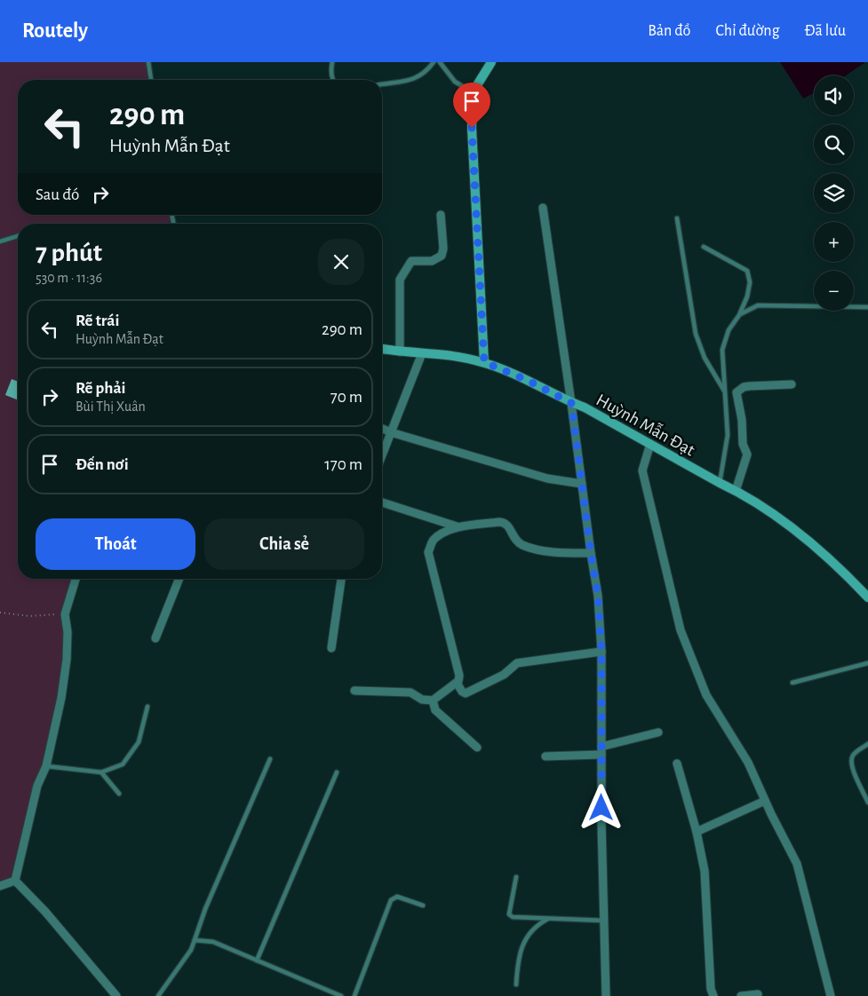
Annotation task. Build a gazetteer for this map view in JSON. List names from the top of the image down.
{
  "streets": {
    "main road": ["Huỳnh Mẫn Đạt"]
  },
  "page": {
    "header": "Routely",
    "nav": ["Bản đồ", "Chỉ đường", "Đã lưu"],
    "map_buttons": ["+", "−"],
    "turn": ["290 m", "Huỳnh Mẫn Đạt"],
    "then": "Sau đó",
    "heading": ["7 phút", "530 m · 11:36"],
    "list": [
      {
        "name": "Rẽ trái",
        "note": "Huỳnh Mẫn Đạt",
        "value": "290 m"
      },
      {
        "name": "Rẽ phải",
        "note": "Bùi Thị Xuân",
        "value": "70 m"
      },
      {
        "name": "Đến nơi",
        "value": "170 m"
      }
    ],
    "buttons": ["Thoát", "Chia sẻ"]
  }
}
